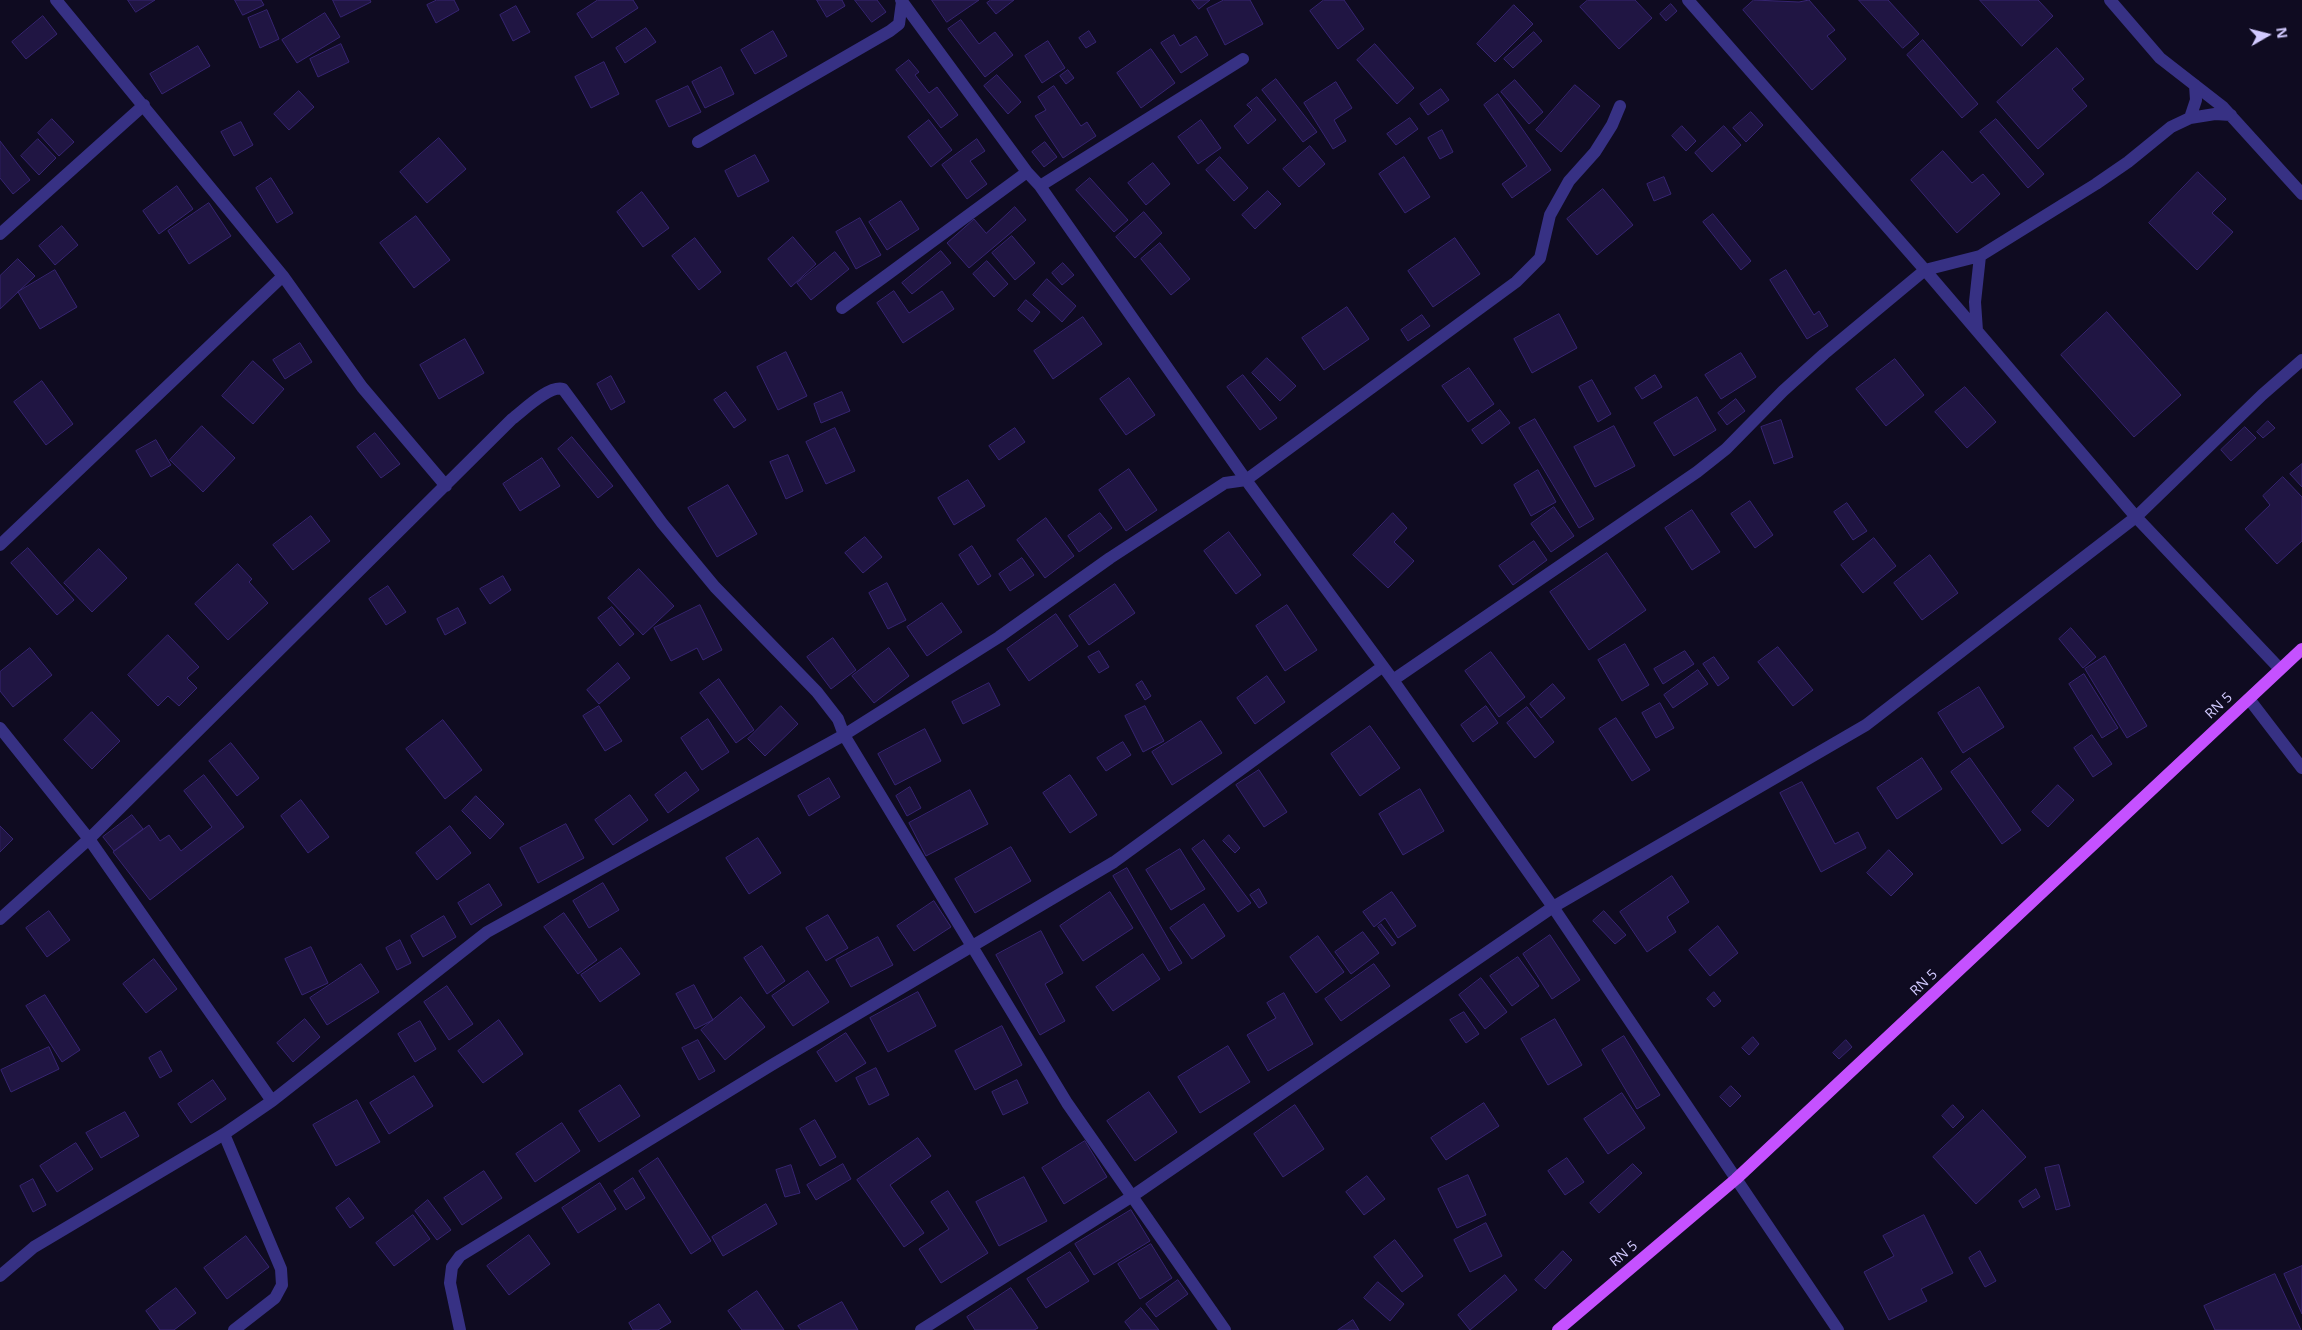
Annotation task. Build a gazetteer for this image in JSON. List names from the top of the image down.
{
  "streets": {
    "main road": ["RN 5"]
  },
  "north": "right"
}
